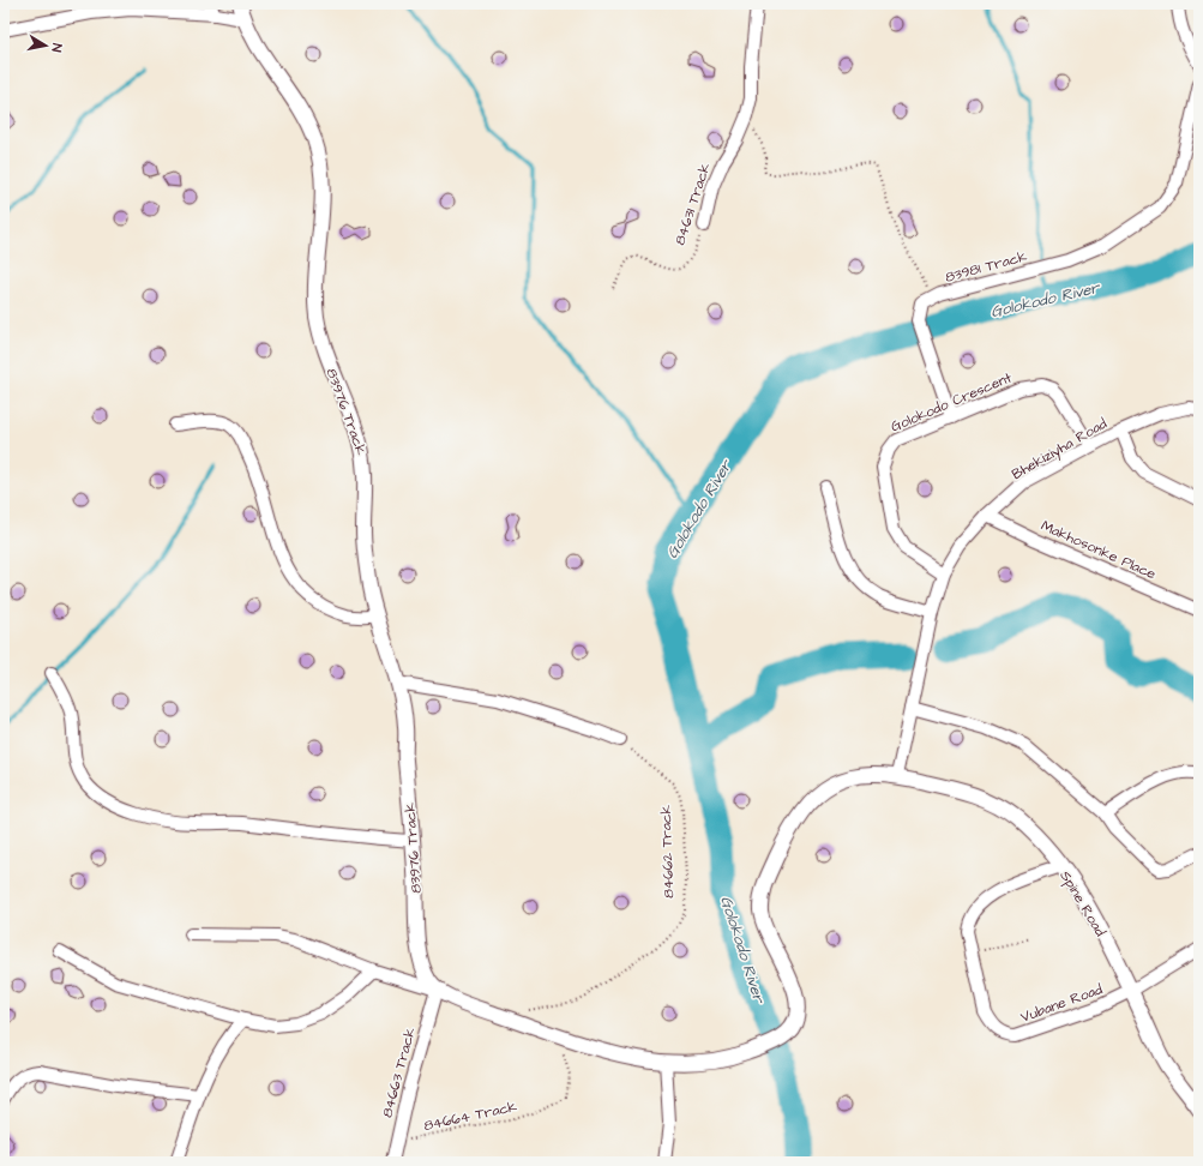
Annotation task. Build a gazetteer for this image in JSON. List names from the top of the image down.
{
  "streets": {
    "street": [
      "84631 Track",
      "83981 Track",
      "Golokodo Crescent",
      "83976 Track",
      "Bhekiziyha Road",
      "Makhosonke Place",
      "Spine Road",
      "Vubane Road",
      "84663 Track"
    ],
    "path": ["84662 Track", "84664 Track"]
  },
  "crossings": [
    ["84631 Track", "83981 Track"],
    ["Golokodo Crescent", "Bhekiziyha Road"],
    ["83976 Track", "84663 Track"],
    ["Bhekiziyha Road", "Makhosonke Place"],
    ["Bhekiziyha Road", "Spine Road"],
    ["Spine Road", "Vubane Road"],
    ["84663 Track", "84664 Track"]
  ],
  "water": ["Golokodo River"],
  "north": "right"
}
